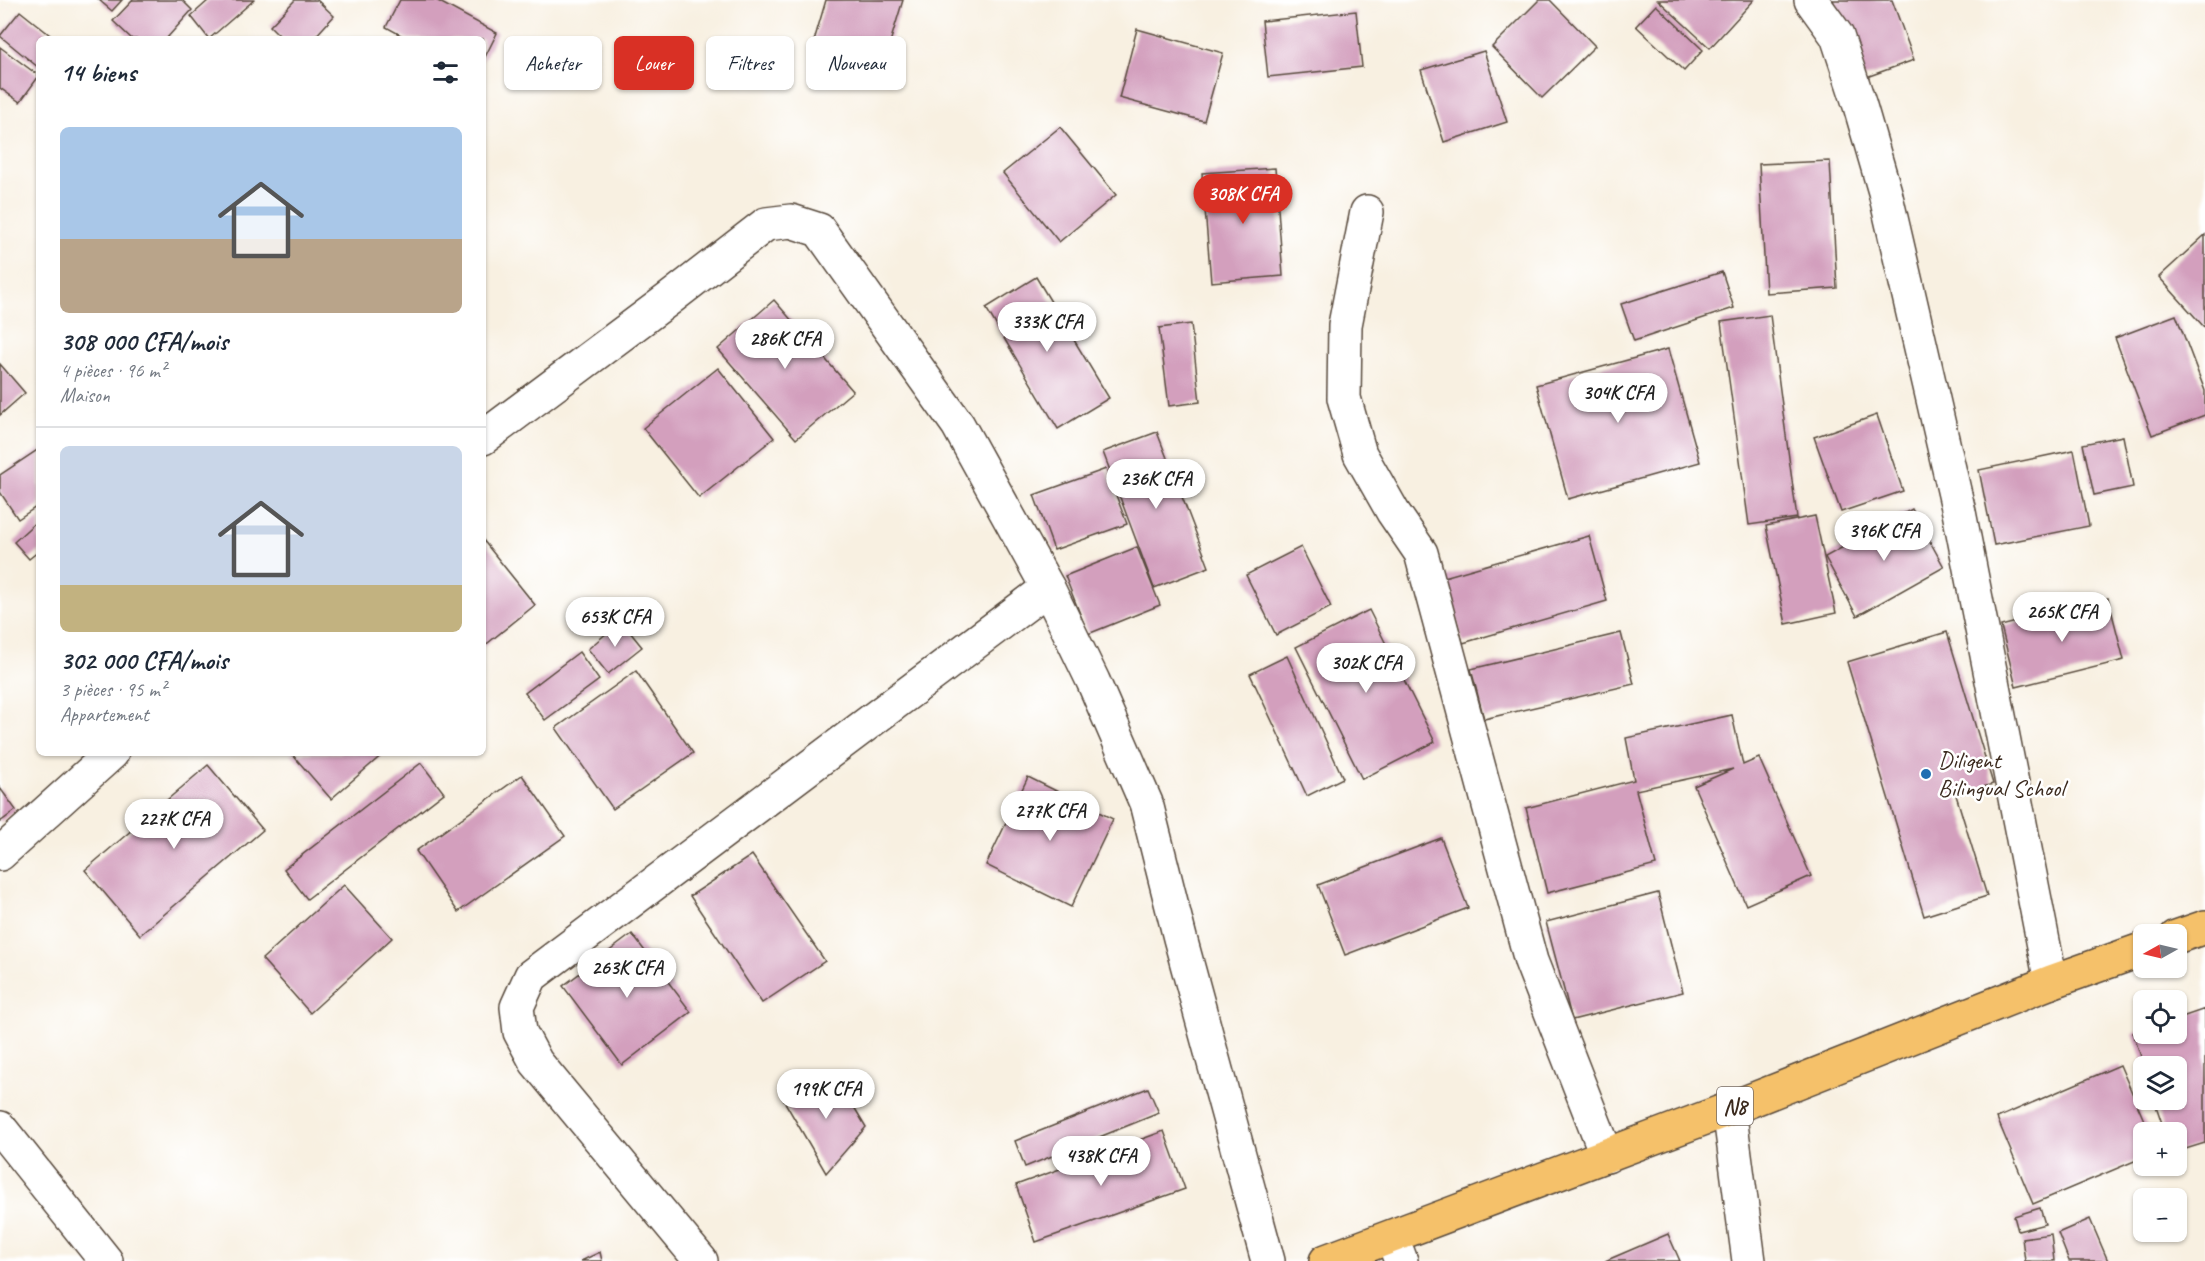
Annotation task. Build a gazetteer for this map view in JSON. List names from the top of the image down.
{
  "streets": {
    "highway": ["N8"]
  },
  "places": ["Diligent Bilingual School"],
  "north": "left",
  "page": {
    "chip": [
      "Acheter",
      "Louer",
      "Filtres",
      "Nouveau"
    ],
    "heading": "14 biens",
    "list": [
      {
        "name": "308 000 CFA/mois",
        "note": "4 pièces · 96 m² · Maison"
      },
      {
        "name": "302 000 CFA/mois",
        "note": "3 pièces · 95 m² · Appartement"
      }
    ],
    "price": [
      "308K CFA",
      "333K CFA",
      "286K CFA",
      "304K CFA",
      "236K CFA",
      "396K CFA",
      "265K CFA",
      "653K CFA",
      "302K CFA",
      "277K CFA",
      "227K CFA",
      "263K CFA",
      "199K CFA",
      "438K CFA"
    ],
    "map_buttons": ["+", "−"]
  }
}
